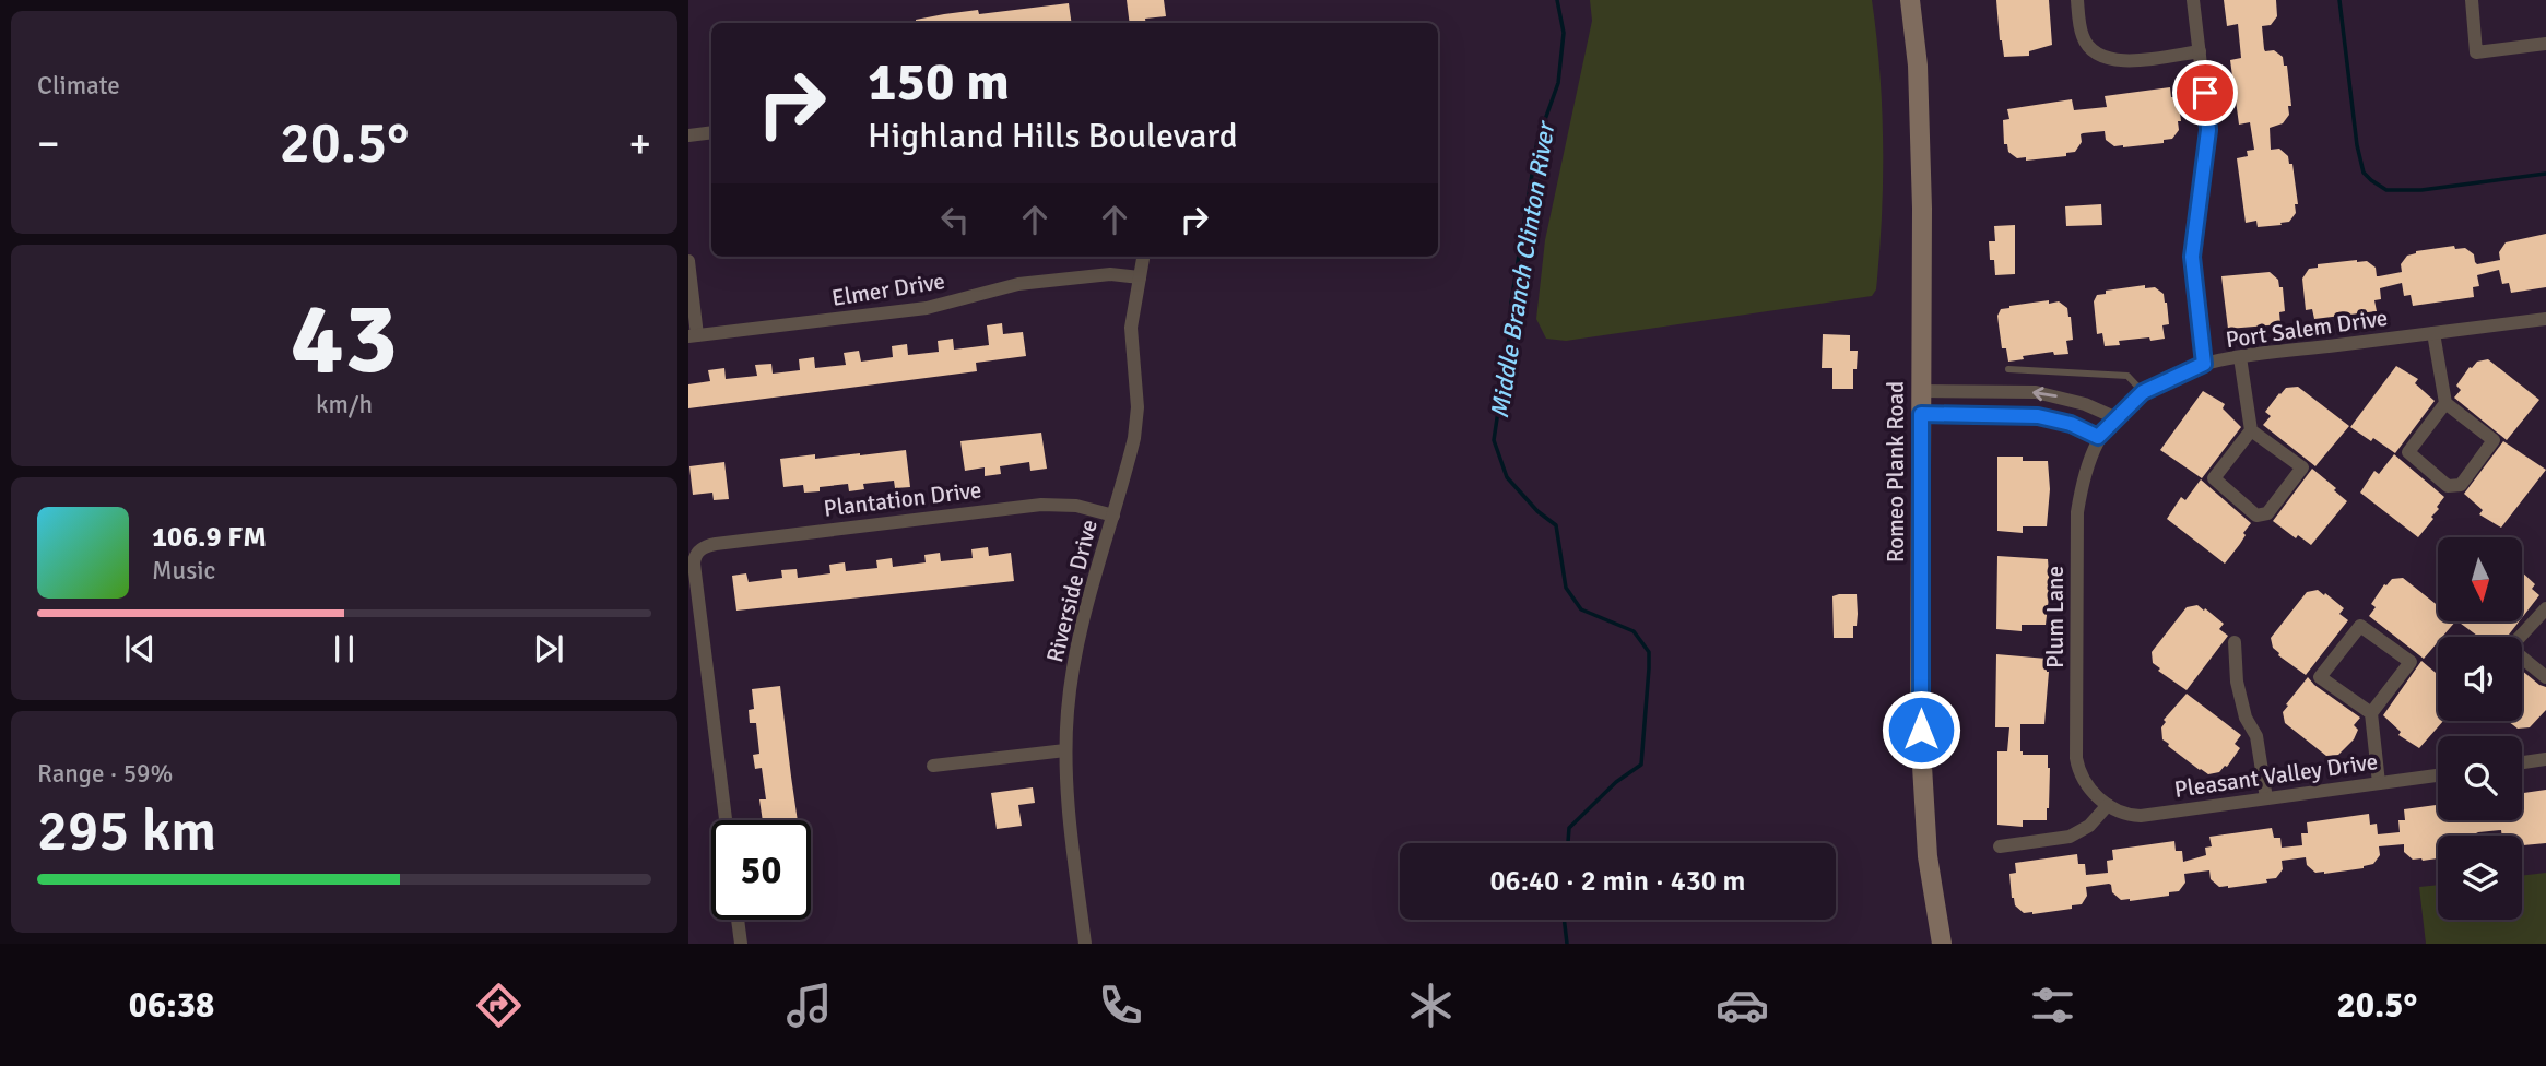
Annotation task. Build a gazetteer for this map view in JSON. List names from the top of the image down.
{
  "streets": {
    "main road": ["Romeo Plank Road"],
    "street": [
      "Elmer Drive",
      "Port Salem Drive",
      "Plantation Drive",
      "Riverside Drive",
      "Plum Lane",
      "Pleasant Valley Drive"
    ]
  },
  "crossings": [
    ["Elmer Drive", "Riverside Drive"],
    ["Port Salem Drive", "Plum Lane"],
    ["Plantation Drive", "Riverside Drive"],
    ["Plum Lane", "Pleasant Valley Drive"]
  ],
  "water": ["Middle Branch Clinton River"],
  "north": "bottom",
  "page": {
    "tile": [
      "Climate",
      ["43", "km/h"],
      ["Range · 59%", "295 km"]
    ],
    "turn": ["150 m", "Highland Hills Boulevard"],
    "heat": ["−", "20.5°", "+"],
    "song": ["106.9 FM", "Music"],
    "limit": "50",
    "trip": "06:40 · 2 min · 430 m",
    "tabs": ["06:38", "20.5°"]
  }
}
